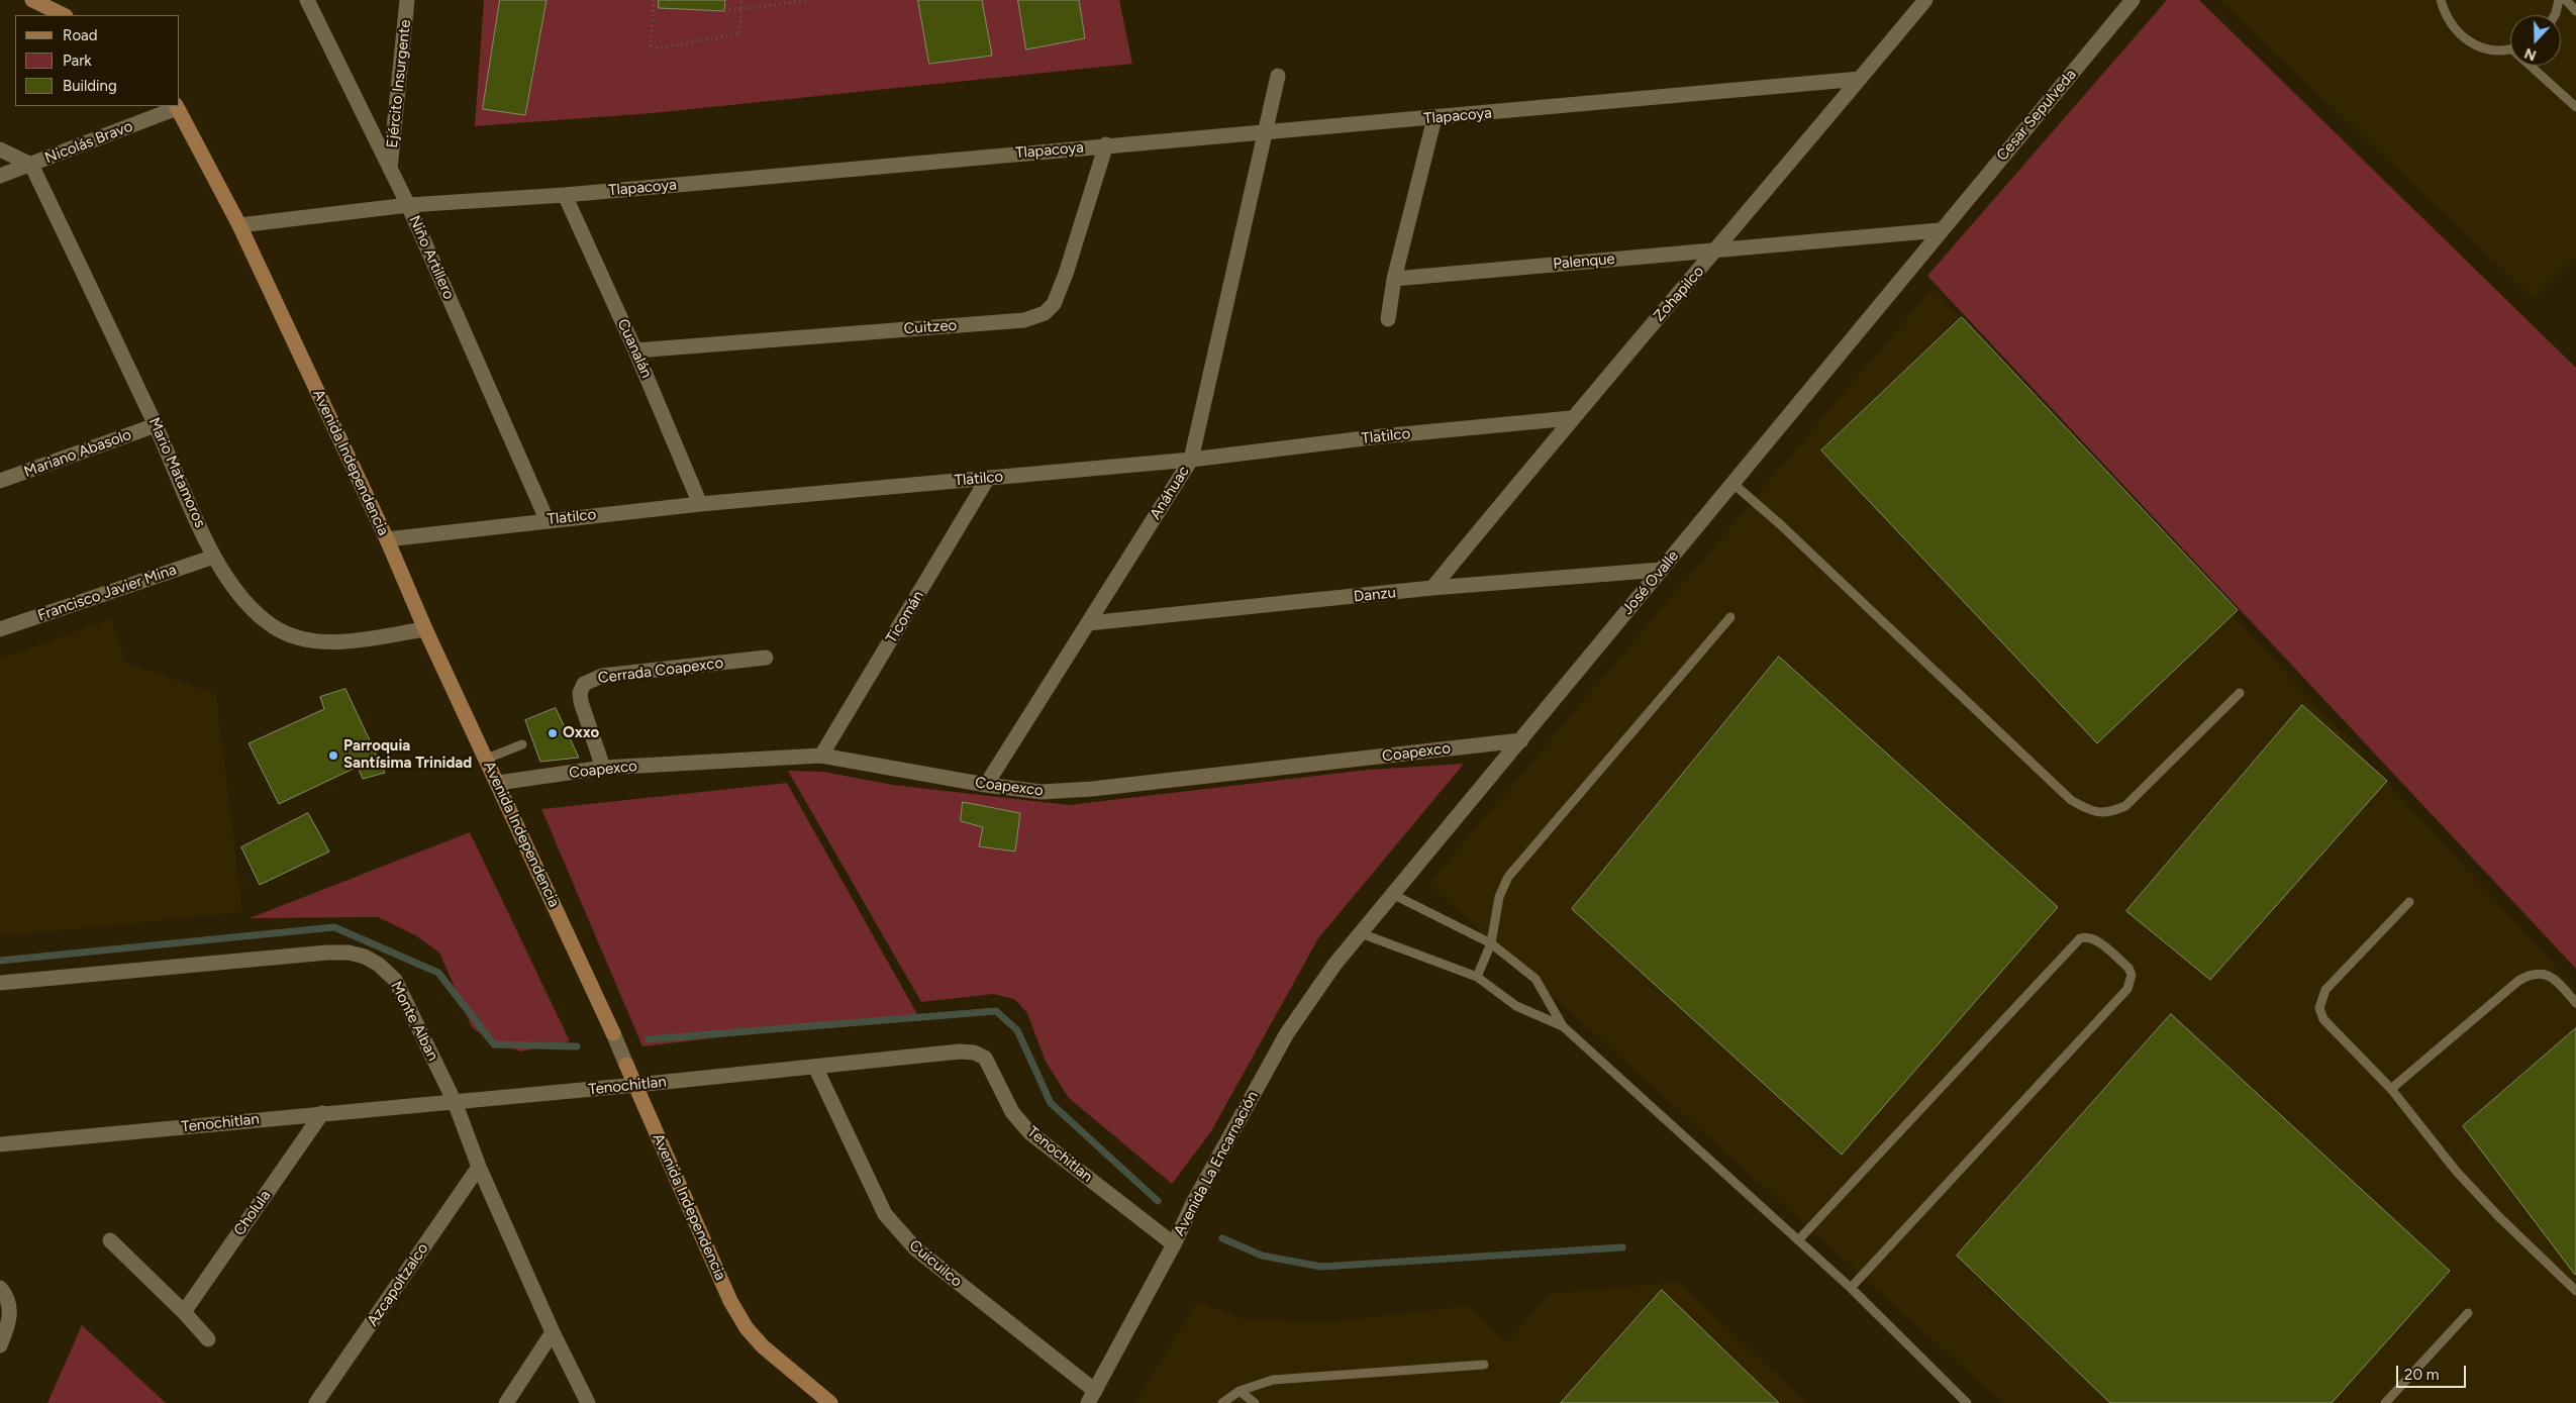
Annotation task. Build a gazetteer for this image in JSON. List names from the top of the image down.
{
  "streets": {
    "street": [
      "Ejército Insurgente",
      "Cesar Sepulveda",
      "Tlapacoya",
      "Nicolás Bravo",
      "Niño Artillero",
      "Palenque",
      "Zohapilco",
      "Cuitzeo",
      "Cuanalán",
      "Tlatilco",
      "Mariano Abasolo",
      "Avenida Independencia",
      "Mario Matamoros",
      "Anáhuac",
      "José Ovalle",
      "Francisco Javier Mina",
      "Danzu",
      "Ticomán",
      "Cerrada Coapexco",
      "Coapexco",
      "Monte Alban",
      "Tenochitlan",
      "Avenida La Encarnación",
      "Cholula",
      "Cuicuilco",
      "Azcapoltzalco"
    ]
  },
  "crossings": [
    ["Ejército Insurgente", "Niño Artillero"],
    ["Cesar Sepulveda", "Palenque"],
    ["Cesar Sepulveda", "José Ovalle"],
    ["Tlapacoya", "Niño Artillero"],
    ["Tlapacoya", "Zohapilco"],
    ["Tlapacoya", "Cuitzeo"],
    ["Tlapacoya", "Cuanalán"],
    ["Tlapacoya", "Avenida Independencia"],
    ["Tlapacoya", "Anáhuac"],
    ["Nicolás Bravo", "Avenida Independencia"],
    ["Nicolás Bravo", "Mario Matamoros"],
    ["Niño Artillero", "Tlatilco"],
    ["Palenque", "Zohapilco"],
    ["Palenque", "José Ovalle"],
    ["Zohapilco", "Tlatilco"],
    ["Zohapilco", "Danzu"],
    ["Cuitzeo", "Cuanalán"],
    ["Cuanalán", "Tlatilco"],
    ["Tlatilco", "Avenida Independencia"],
    ["Tlatilco", "Anáhuac"],
    ["Tlatilco", "Ticomán"],
    ["Mariano Abasolo", "Mario Matamoros"],
    ["Avenida Independencia", "Mario Matamoros"],
    ["Avenida Independencia", "Coapexco"],
    ["Avenida Independencia", "Tenochitlan"],
    ["Mario Matamoros", "Francisco Javier Mina"],
    ["Anáhuac", "Danzu"],
    ["Anáhuac", "Coapexco"],
    ["José Ovalle", "Danzu"],
    ["José Ovalle", "Coapexco"],
    ["José Ovalle", "Avenida La Encarnación"],
    ["Ticomán", "Coapexco"],
    ["Cerrada Coapexco", "Coapexco"],
    ["Monte Alban", "Tenochitlan"],
    ["Monte Alban", "Azcapoltzalco"],
    ["Tenochitlan", "Avenida La Encarnación"],
    ["Tenochitlan", "Cholula"],
    ["Tenochitlan", "Cuicuilco"],
    ["Avenida La Encarnación", "Cuicuilco"]
  ],
  "places": ["Oxxo", "Parroquia Santísima Trinidad"],
  "legend": ["Road", "Park", "Building"],
  "scale_bar": "20 m",
  "north": "bottom"
}
